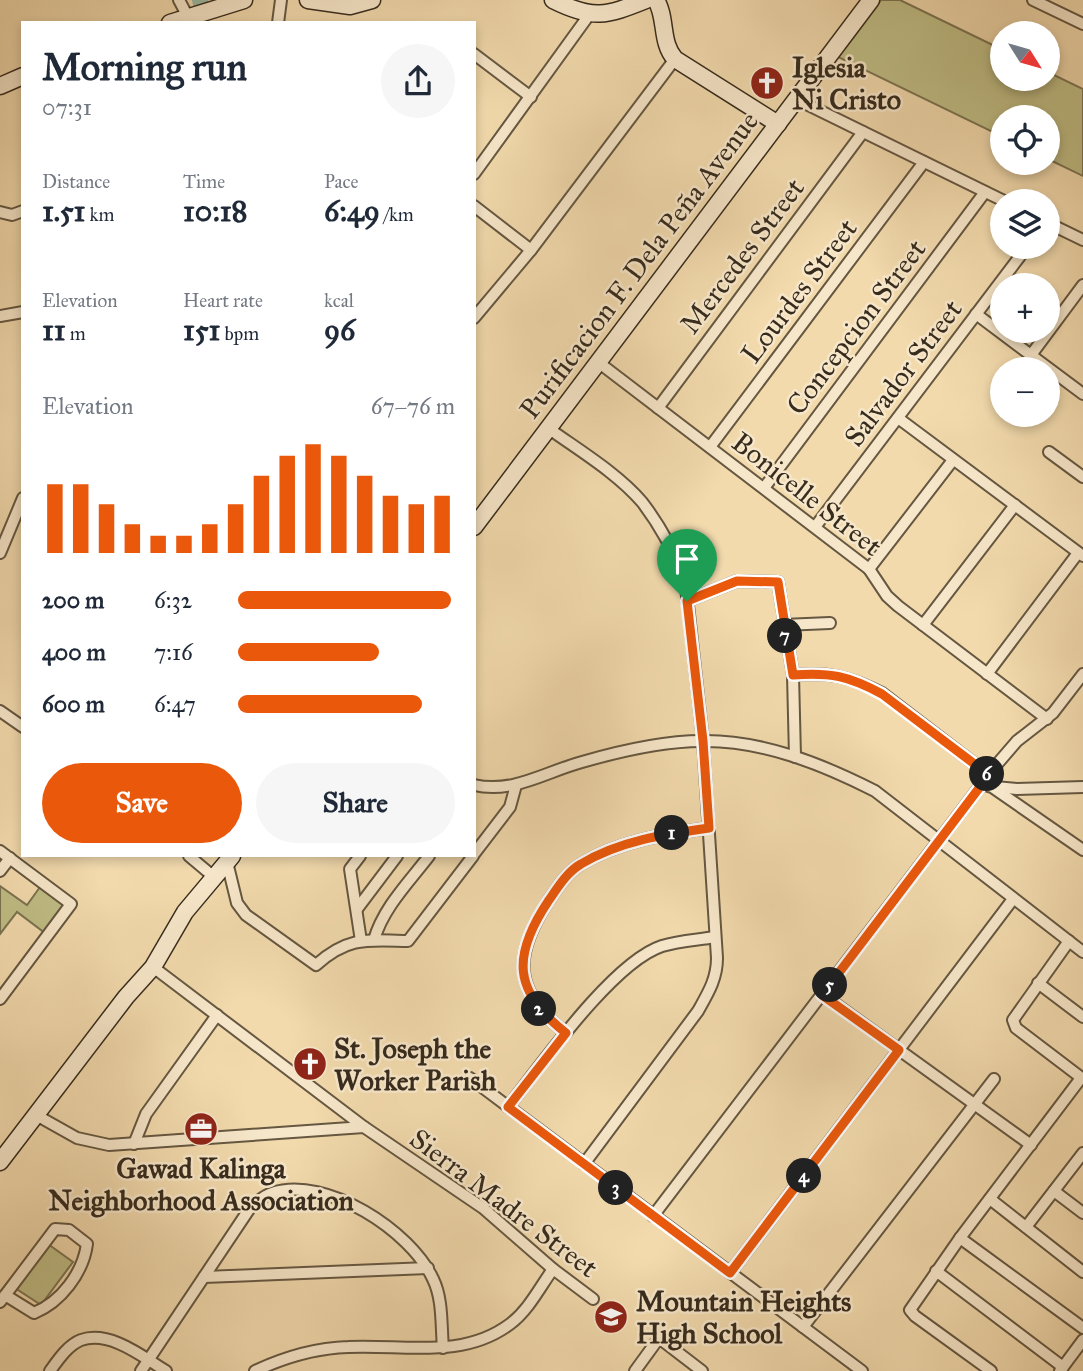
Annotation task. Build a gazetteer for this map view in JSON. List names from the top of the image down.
{
  "streets": {
    "street": [
      "Mercedes Street",
      "Purificacion F. Dela Peña Avenue",
      "Lourdes Street",
      "Concepcion Street",
      "Salvador Street",
      "Bonicelle Street",
      "Sierra Madre Street"
    ]
  },
  "crossings": [
    ["Mercedes Street", "Bonicelle Street"],
    ["Purificacion F. Dela Peña Avenue", "Bonicelle Street"],
    ["Lourdes Street", "Bonicelle Street"],
    ["Concepcion Street", "Bonicelle Street"],
    ["Salvador Street", "Bonicelle Street"]
  ],
  "places": {
    "church": ["Iglesia Ni Cristo", "St. Joseph the Worker Parish"],
    "office": ["Gawad Kalinga Neighborhood Association"],
    "school or university": ["Mountain Heights High School"]
  },
  "north": "bottom right",
  "page": {
    "map_buttons": ["+", "−"],
    "heading": ["Morning run", "07:31"],
    "stats": [
      ["Distance", "1.51 km"],
      ["Time", "10:18"],
      ["Pace", "6:49 /km"],
      ["Elevation", "11 m"],
      ["Heart rate", "151 bpm"],
      ["kcal", "96"]
    ],
    "chart": ["Elevation", "67–76 m"],
    "list": [
      {
        "name": "200 m",
        "note": "6:32"
      },
      {
        "name": "400 m",
        "note": "7:16"
      },
      {
        "name": "600 m",
        "note": "6:47"
      }
    ],
    "pins": [
      "7",
      "6",
      "1",
      "5",
      "2",
      "4",
      "3"
    ],
    "buttons": ["Save", "Share"]
  }
}
